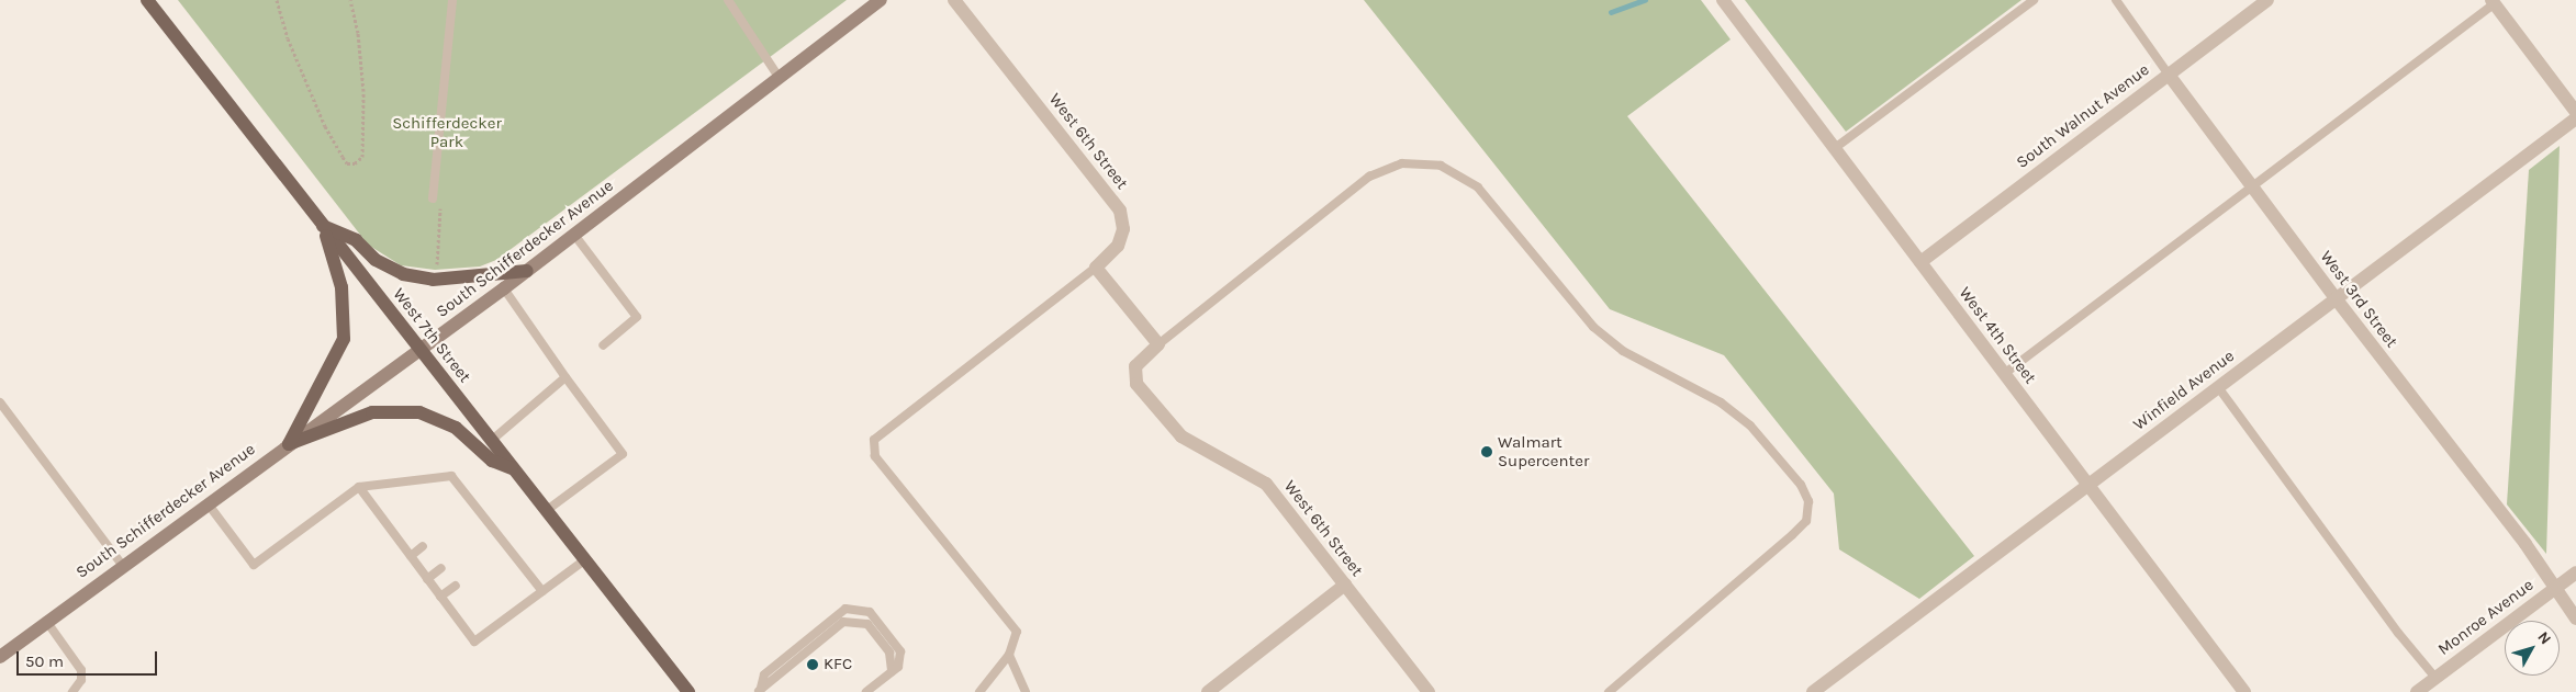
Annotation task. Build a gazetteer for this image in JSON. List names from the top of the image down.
{
  "streets": {
    "main road": ["South Schifferdecker Avenue", "West 7th Street"],
    "street": [
      "South Walnut Avenue",
      "West 6th Street",
      "West 3rd Street",
      "West 4th Street",
      "Winfield Avenue",
      "Monroe Avenue"
    ]
  },
  "crossings": [
    ["South Walnut Avenue", "West 3rd Street"],
    ["South Walnut Avenue", "West 4th Street"],
    ["South Schifferdecker Avenue", "West 7th Street"],
    ["West 3rd Street", "Winfield Avenue"],
    ["West 3rd Street", "Monroe Avenue"],
    ["West 4th Street", "Winfield Avenue"]
  ],
  "parks": ["Schifferdecker Park"],
  "places": ["Walmart Supercenter", "KFC"],
  "scale_bar": "50 m",
  "north": "top right"
}
